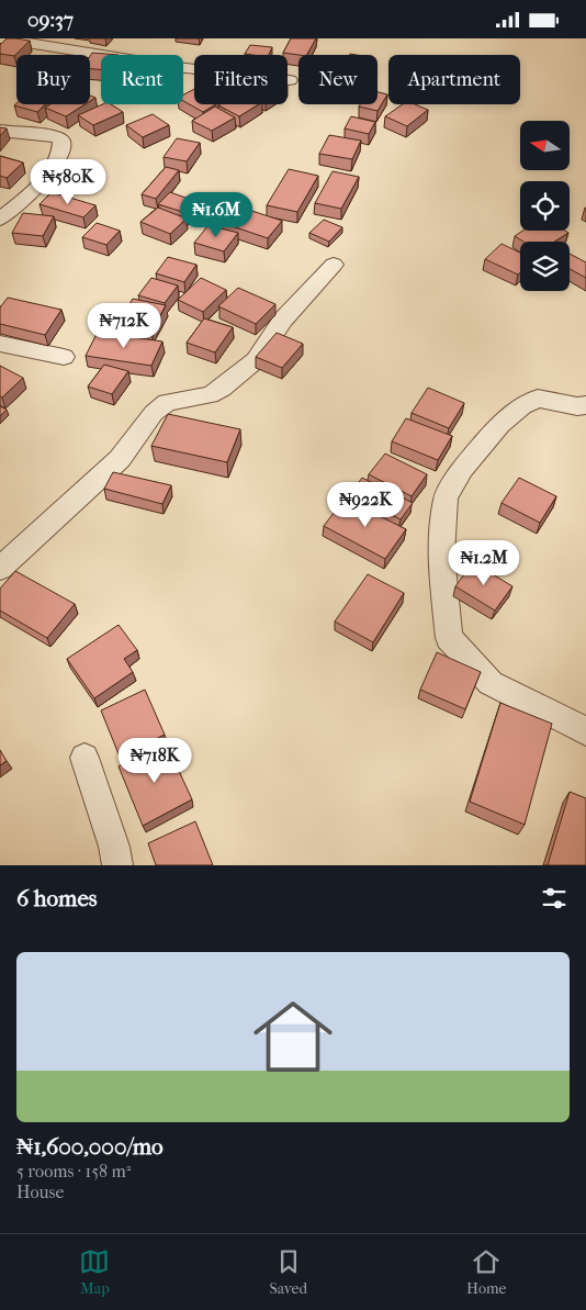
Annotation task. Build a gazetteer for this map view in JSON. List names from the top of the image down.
{
  "north": "left",
  "page": {
    "status": "09:37",
    "chip": [
      "Buy",
      "Rent",
      "Filters",
      "New",
      "Apartment"
    ],
    "price": [
      "₦580K",
      "₦1.6M",
      "₦712K",
      "₦922K",
      "₦1.2M",
      "₦718K"
    ],
    "heading": "6 homes",
    "list": [
      {
        "name": "₦1,600,000/mo",
        "note": "5 rooms · 158 m² · House"
      }
    ],
    "tabs": ["Map", "Saved", "Home"]
  }
}
